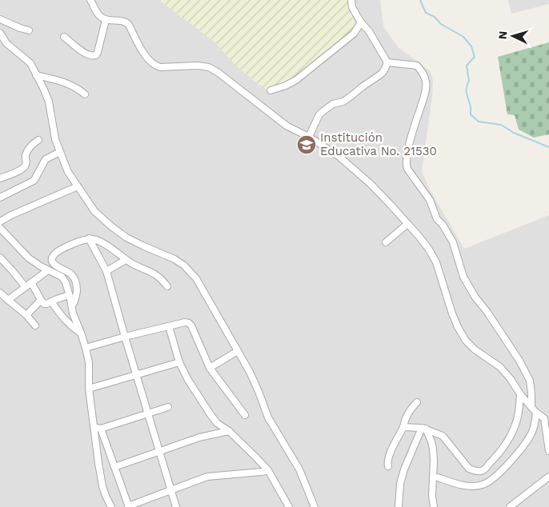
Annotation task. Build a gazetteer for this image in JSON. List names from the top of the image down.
{
  "places": {
    "school or university": ["Institución Educativa No. 21530"]
  },
  "north": "left"
}
